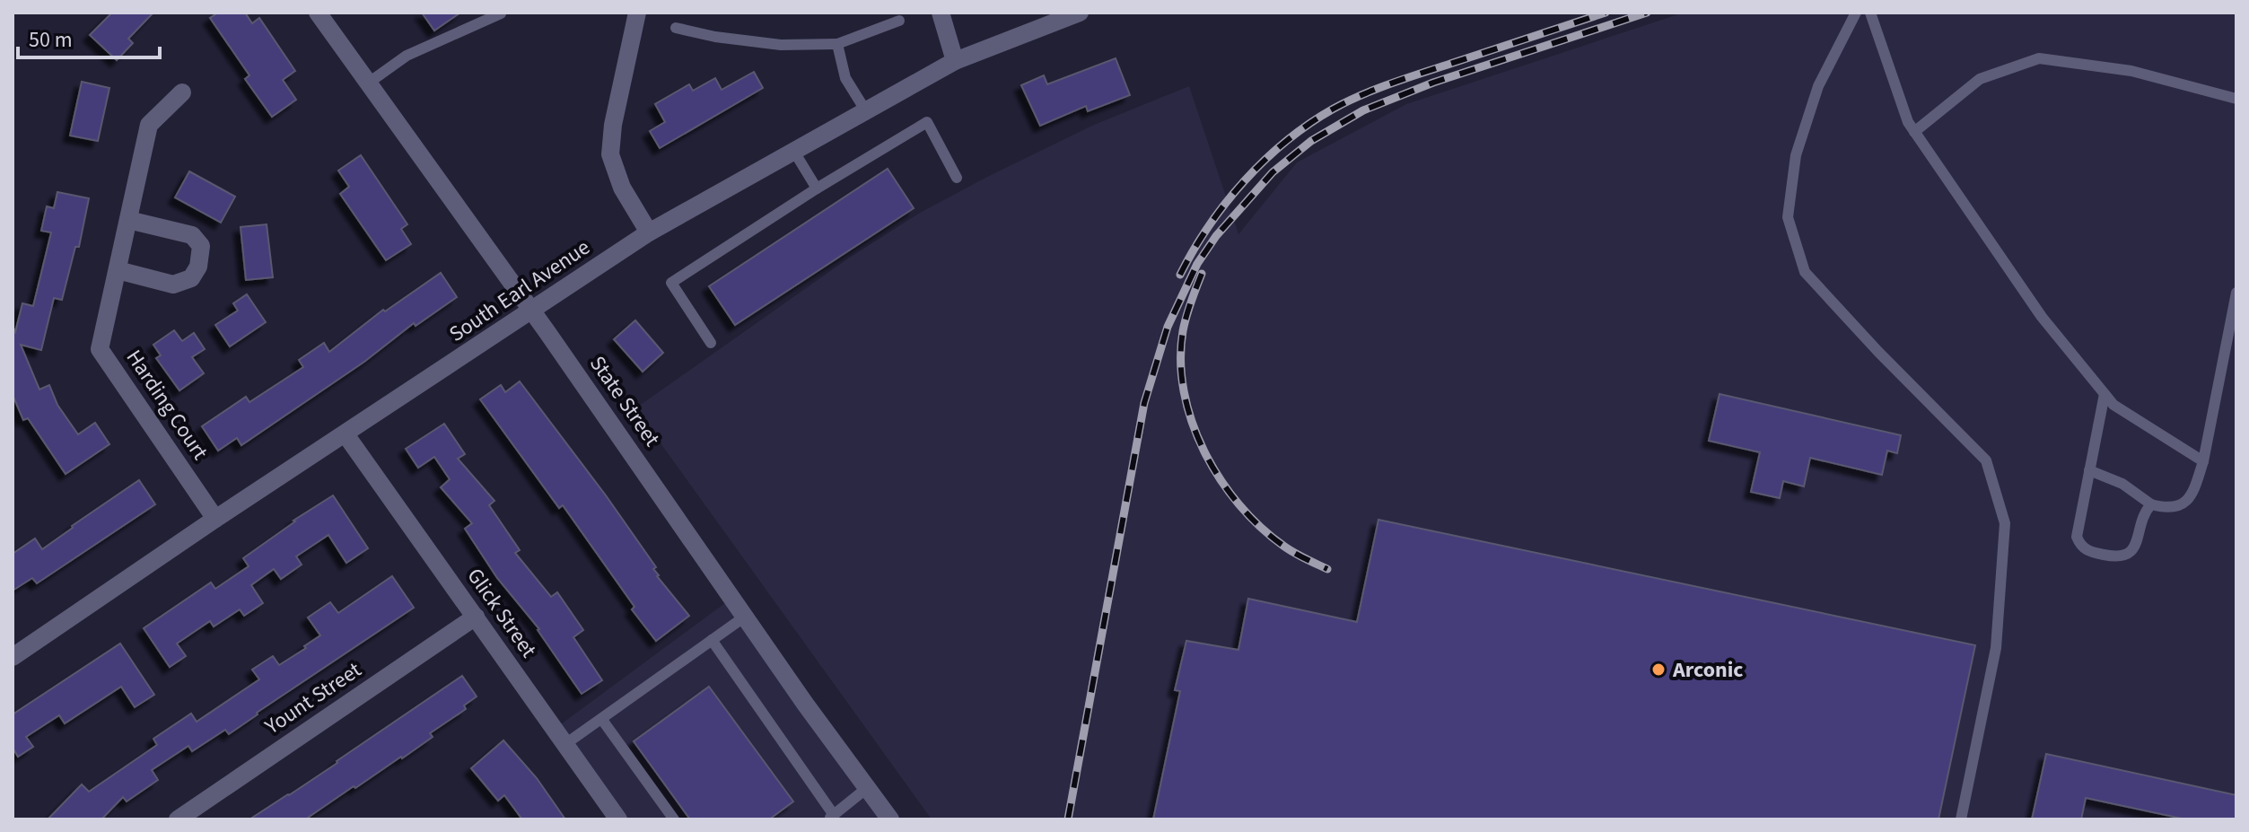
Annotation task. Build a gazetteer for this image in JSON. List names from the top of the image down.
{
  "streets": {
    "street": [
      "South Earl Avenue",
      "State Street",
      "Harding Court",
      "Glick Street",
      "Yount Street"
    ]
  },
  "crossings": [
    ["South Earl Avenue", "State Street"],
    ["South Earl Avenue", "Harding Court"],
    ["South Earl Avenue", "Glick Street"],
    ["Glick Street", "Yount Street"]
  ],
  "places": ["Arconic"],
  "scale_bar": "50 m"
}
